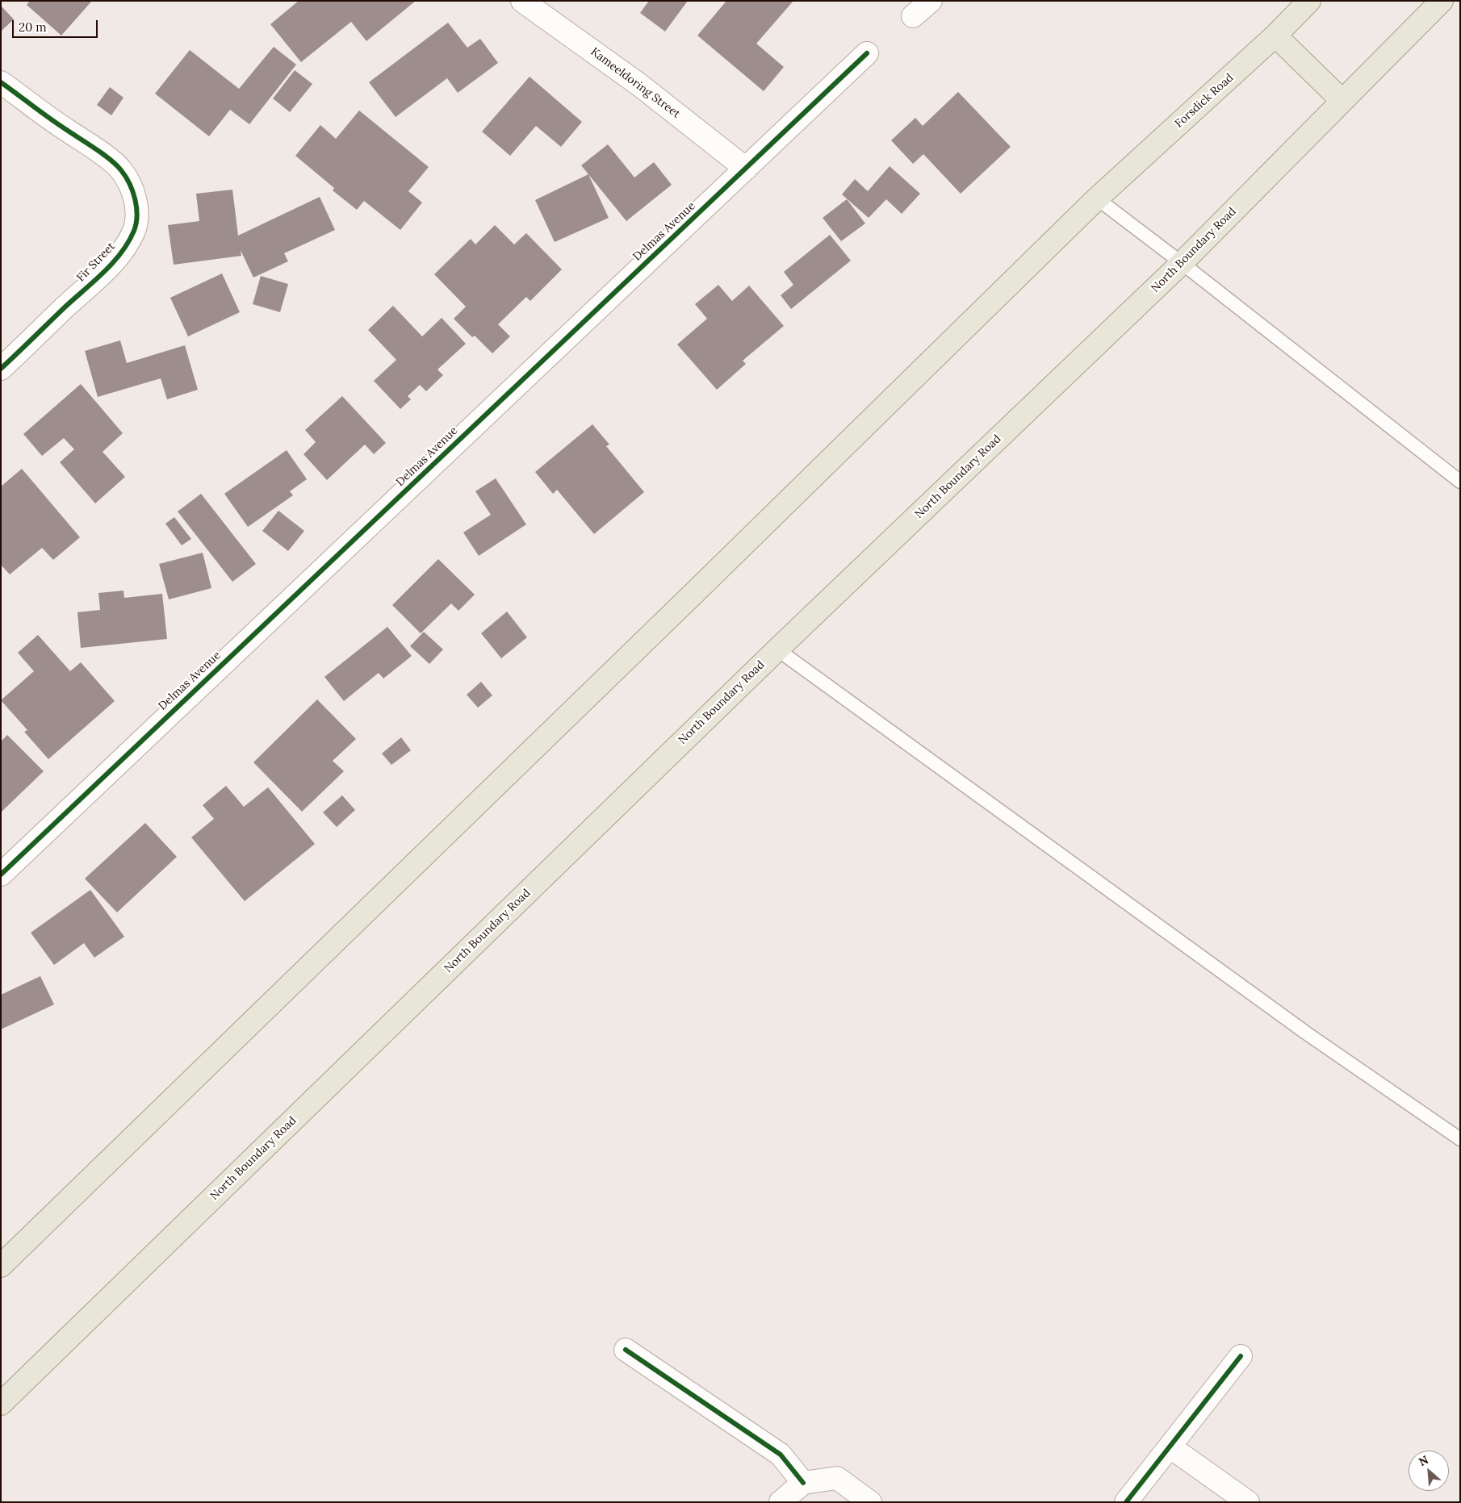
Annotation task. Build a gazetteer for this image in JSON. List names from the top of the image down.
{
  "streets": {
    "main road": ["Forsdick Road", "North Boundary Road"],
    "street": ["Kameeldoring Street", "Delmas Avenue", "Fir Street"]
  },
  "crossings": [
    ["Kameeldoring Street", "Delmas Avenue"]
  ],
  "scale_bar": "20 m",
  "north": "top left"
}
